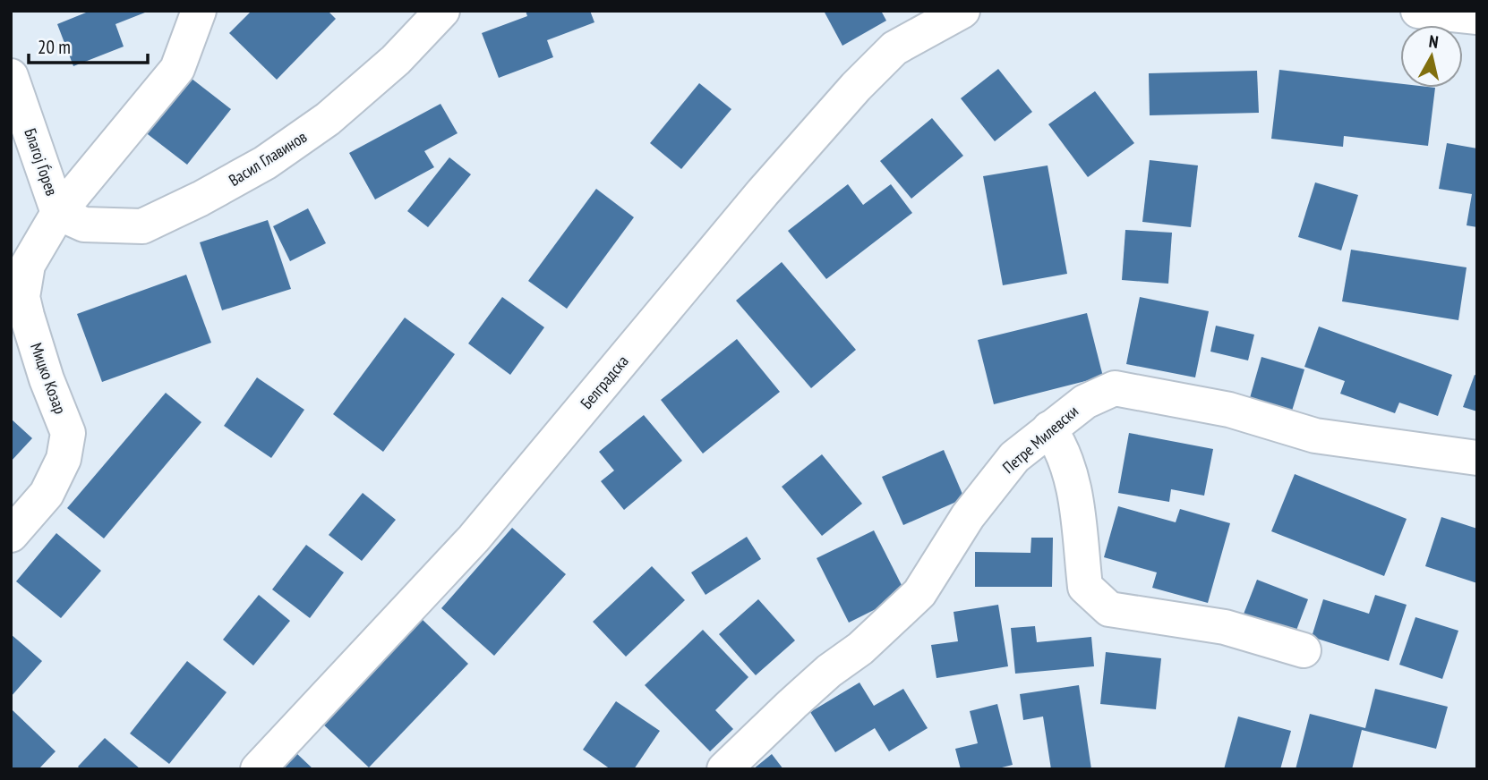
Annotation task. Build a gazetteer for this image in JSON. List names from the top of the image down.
{
  "streets": {
    "street": [
      "Васил Главинов",
      "Благој Ѓорев",
      "Мицко Козар",
      "Белградска",
      "Петре Милевски"
    ]
  },
  "crossings": [
    ["Васил Главинов", "Благој Ѓорев"],
    ["Васил Главинов", "Мицко Козар"],
    ["Благој Ѓорев", "Мицко Козар"]
  ],
  "scale_bar": "20 m",
  "north": "top"
}
